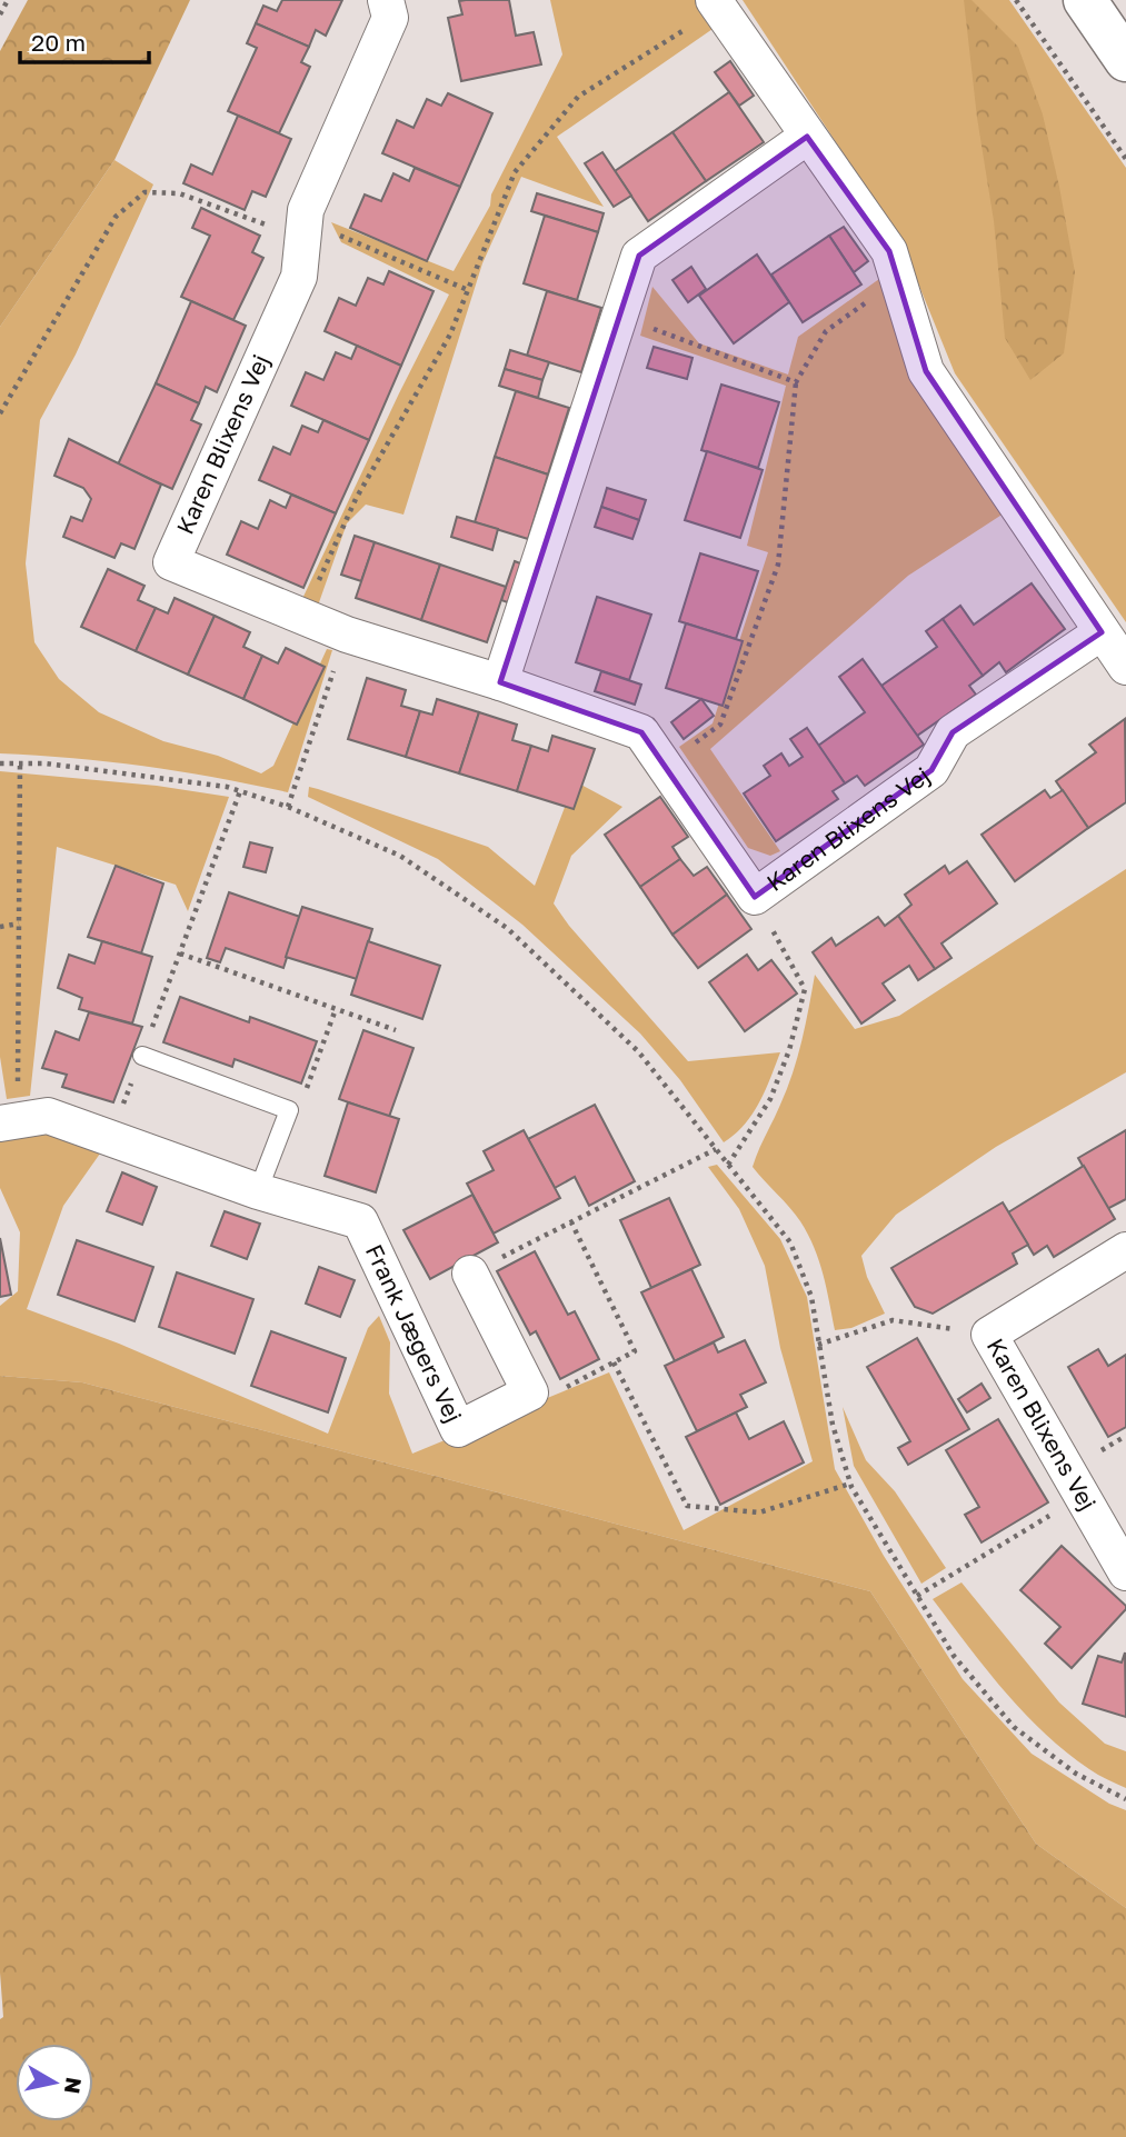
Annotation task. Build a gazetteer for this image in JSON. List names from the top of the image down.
{
  "streets": {
    "street": ["Karen Blixens Vej", "Frank Jægers Vej"]
  },
  "scale_bar": "20 m",
  "north": "right"
}
